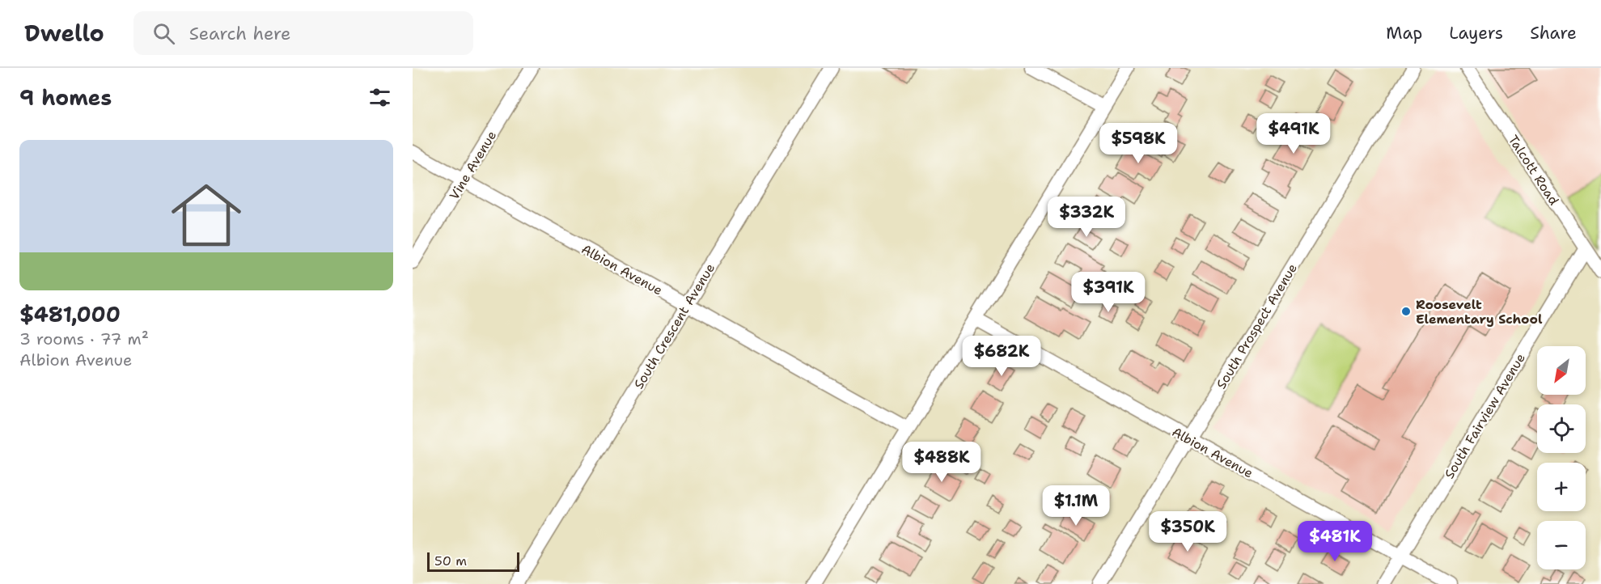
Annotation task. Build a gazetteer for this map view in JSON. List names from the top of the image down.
{
  "streets": {
    "street": [
      "Vine Avenue",
      "Talcott Road",
      "Albion Avenue",
      "South Crescent Avenue",
      "South Prospect Avenue",
      "South Fairview Avenue"
    ]
  },
  "crossings": [
    ["Vine Avenue", "Albion Avenue"],
    ["Talcott Road", "South Fairview Avenue"],
    ["Albion Avenue", "South Crescent Avenue"],
    ["Albion Avenue", "South Prospect Avenue"],
    ["Albion Avenue", "South Fairview Avenue"]
  ],
  "places": ["Roosevelt Elementary School"],
  "scale_bar": "50 m",
  "north": "bottom left",
  "page": {
    "header": "Dwello",
    "search": "Search here",
    "nav": ["Map", "Layers", "Share"],
    "heading": "9 homes",
    "price": [
      "$491K",
      "$598K",
      "$332K",
      "$391K",
      "$682K",
      "$488K",
      "$1.1M",
      "$350K",
      "$481K"
    ],
    "list": [
      {
        "name": "$481,000",
        "note": "3 rooms · 77 m² · Albion Avenue"
      }
    ],
    "map_buttons": ["+", "−"],
    "scale": "50 m"
  }
}
